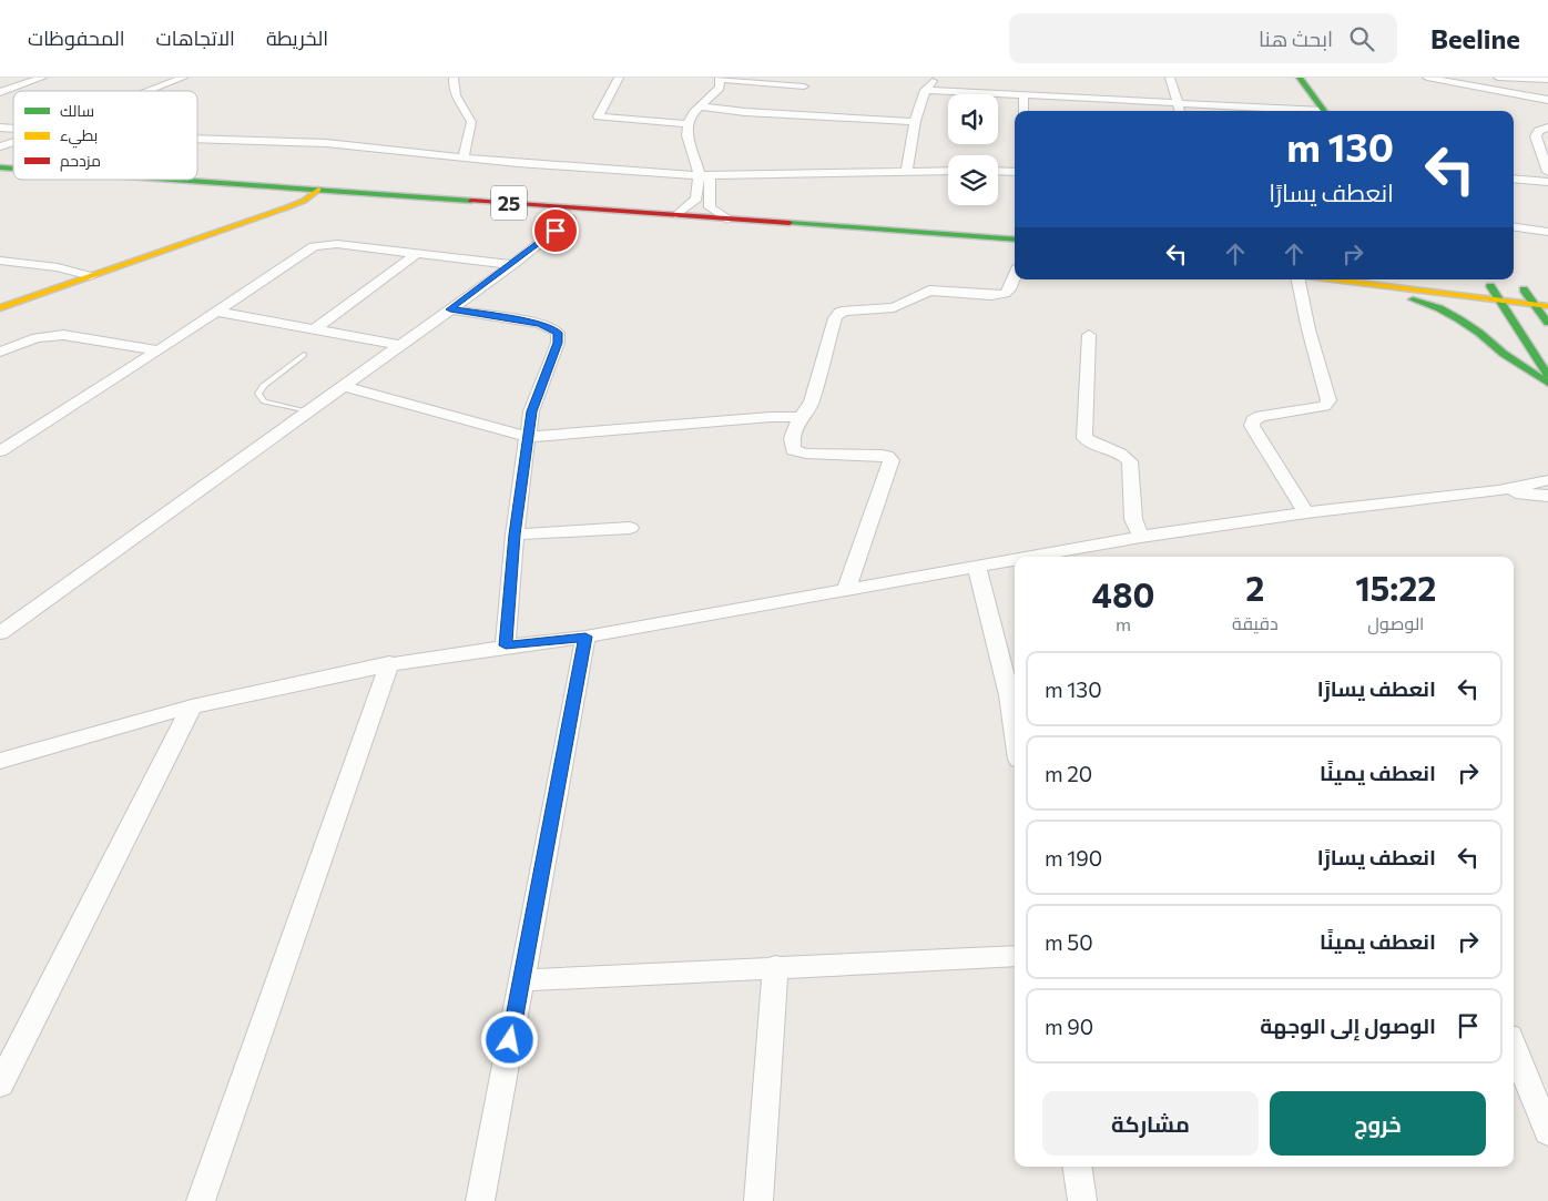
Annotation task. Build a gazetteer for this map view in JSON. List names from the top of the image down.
{
  "streets": {
    "main road": ["25"]
  },
  "legend": ["سالك", "بطيء", "مزدحم"],
  "page": {
    "header": "Beeline",
    "search": "ابحث هنا",
    "nav": ["الخريطة", "الاتجاهات", "المحفوظات"],
    "turn": ["130 m", "انعطف يسارًا"],
    "eta": [
      "15:22",
      "الوصول",
      "2",
      "دقيقة",
      "480",
      "m"
    ],
    "list": [
      {
        "name": "انعطف يسارًا",
        "value": "130 m"
      },
      {
        "name": "انعطف يمينًا",
        "value": "20 m"
      },
      {
        "name": "انعطف يسارًا",
        "value": "190 m"
      },
      {
        "name": "انعطف يمينًا",
        "value": "50 m"
      },
      {
        "name": "الوصول إلى الوجهة",
        "value": "90 m"
      }
    ],
    "buttons": ["خروج", "مشاركة"]
  }
}
